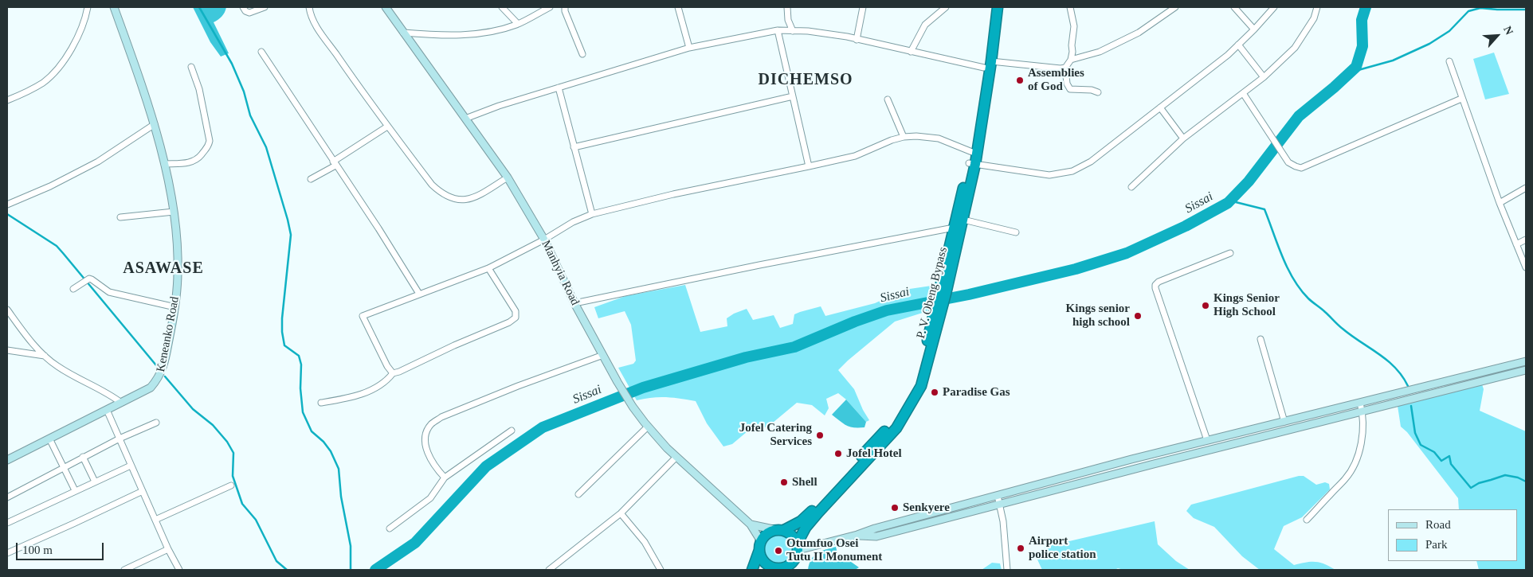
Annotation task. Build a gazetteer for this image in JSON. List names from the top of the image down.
{
  "streets": {
    "highway": ["P. V. Obeng Bypass"],
    "street": ["Manhyia Road", "Keneanko Road"]
  },
  "districts": ["DICHEMSO", "ASAWASE"],
  "water": ["Sissai"],
  "places": [
    "Assemblies of God",
    "Kings Senior High School",
    "Kings senior high school",
    "Paradise Gas",
    "Jofel Catering Services",
    "Jofel Hotel",
    "Shell",
    "Senkyere",
    "Airport police station",
    "Otumfuo Osei Tutu II Monument"
  ],
  "legend": ["Road", "Park"],
  "scale_bar": "100 m",
  "north": "top right"
}
